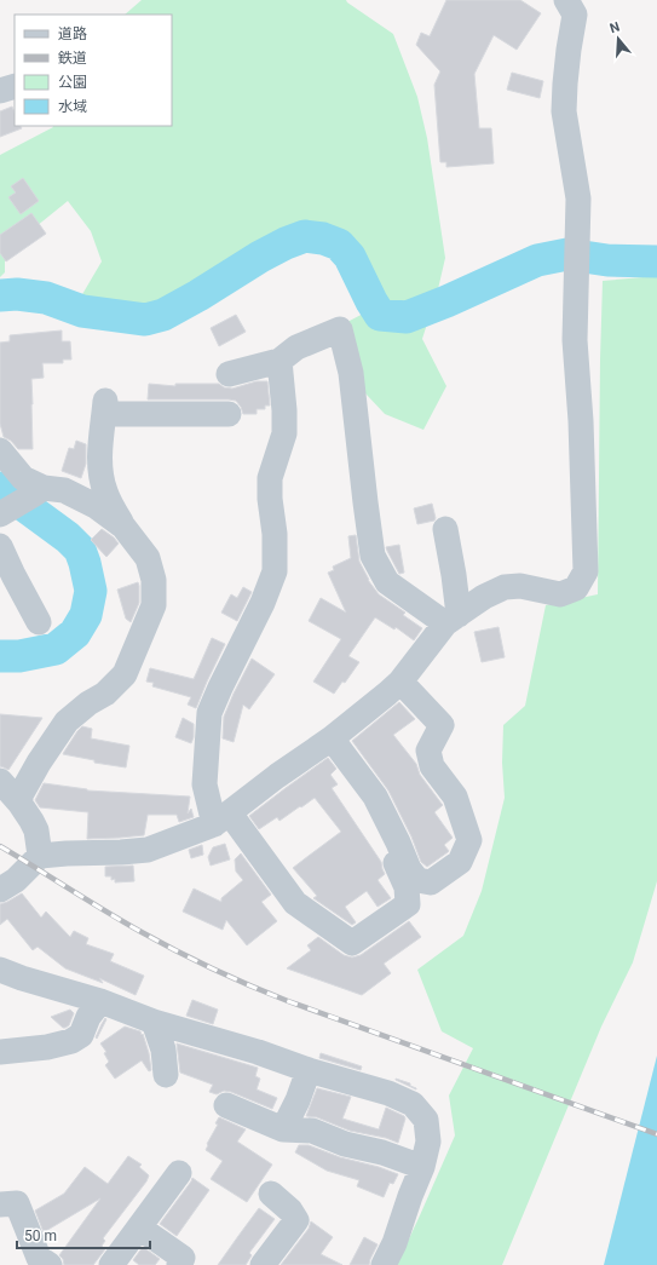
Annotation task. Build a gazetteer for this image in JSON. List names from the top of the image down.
{
  "legend": [
    "道路",
    "鉄道",
    "公園",
    "水域"
  ],
  "scale_bar": "50 m",
  "north": "top"
}
